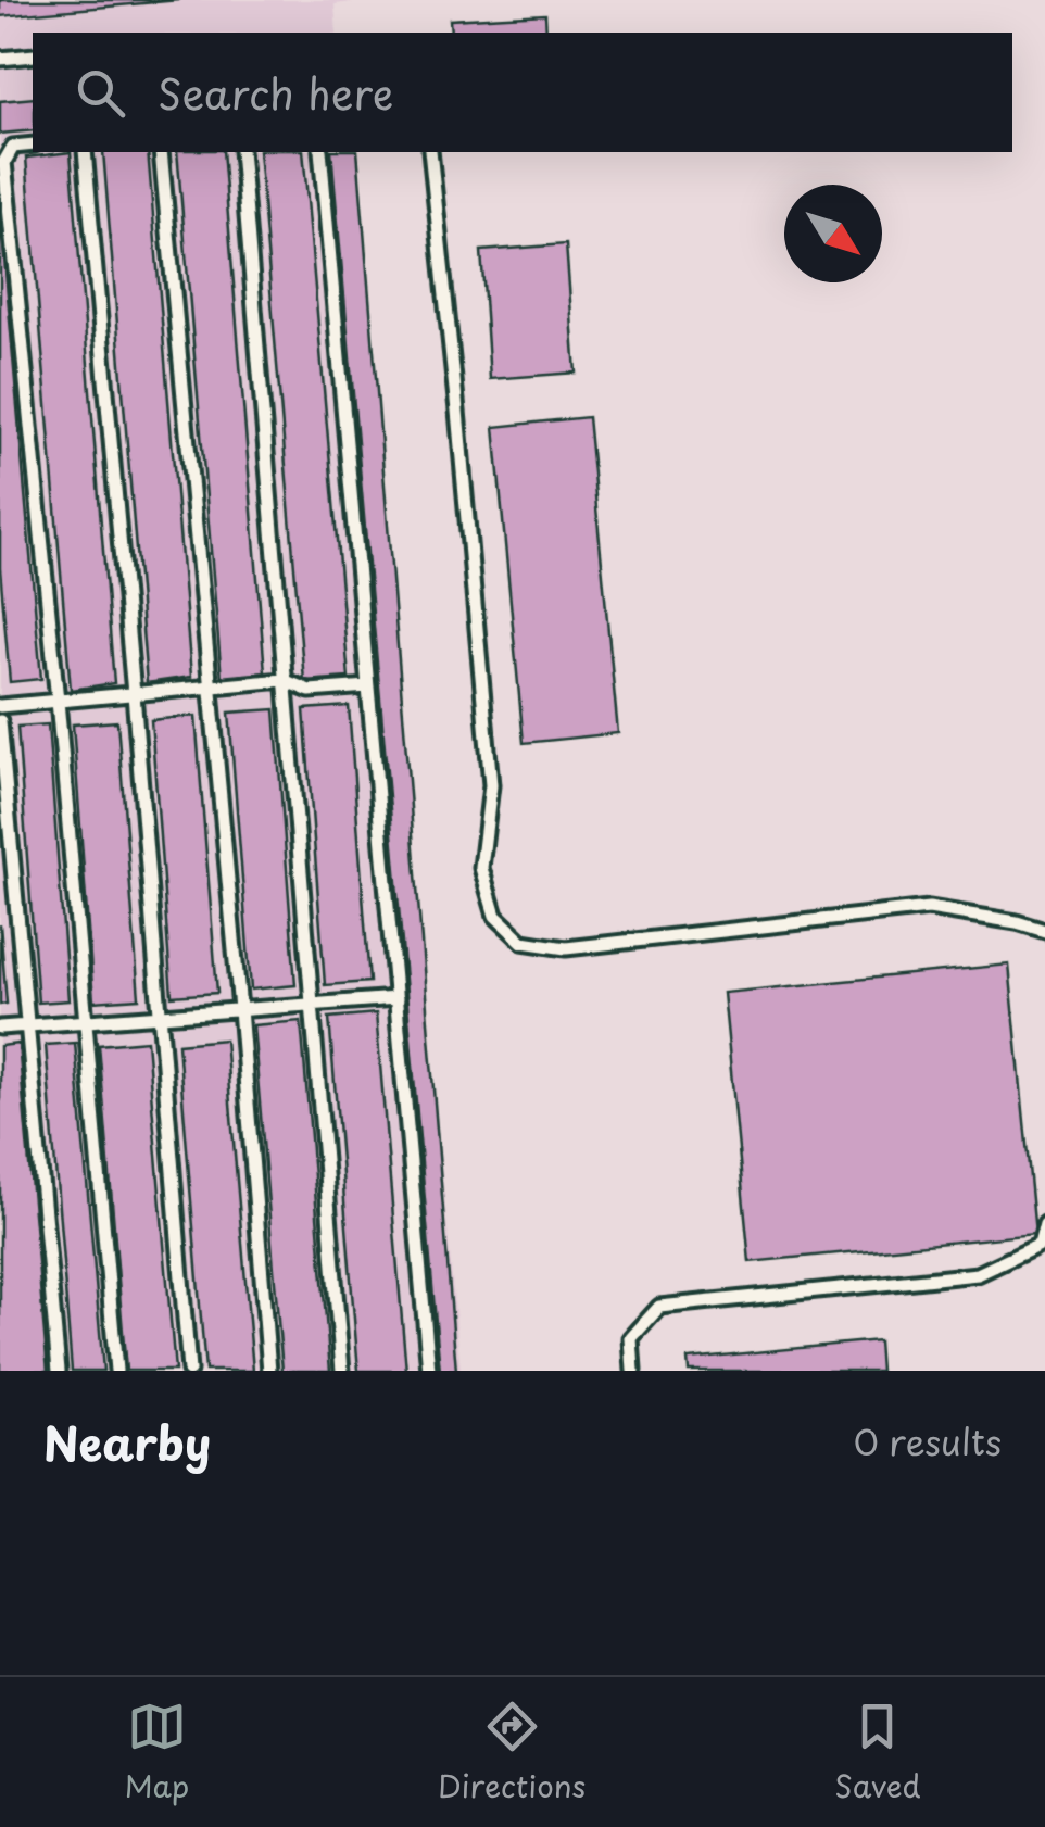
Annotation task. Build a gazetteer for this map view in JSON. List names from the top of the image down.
{
  "north": "bottom right",
  "page": {
    "search": "Search here",
    "heading": ["Nearby", "0 results"],
    "nav": ["Map", "Directions", "Saved"]
  }
}
